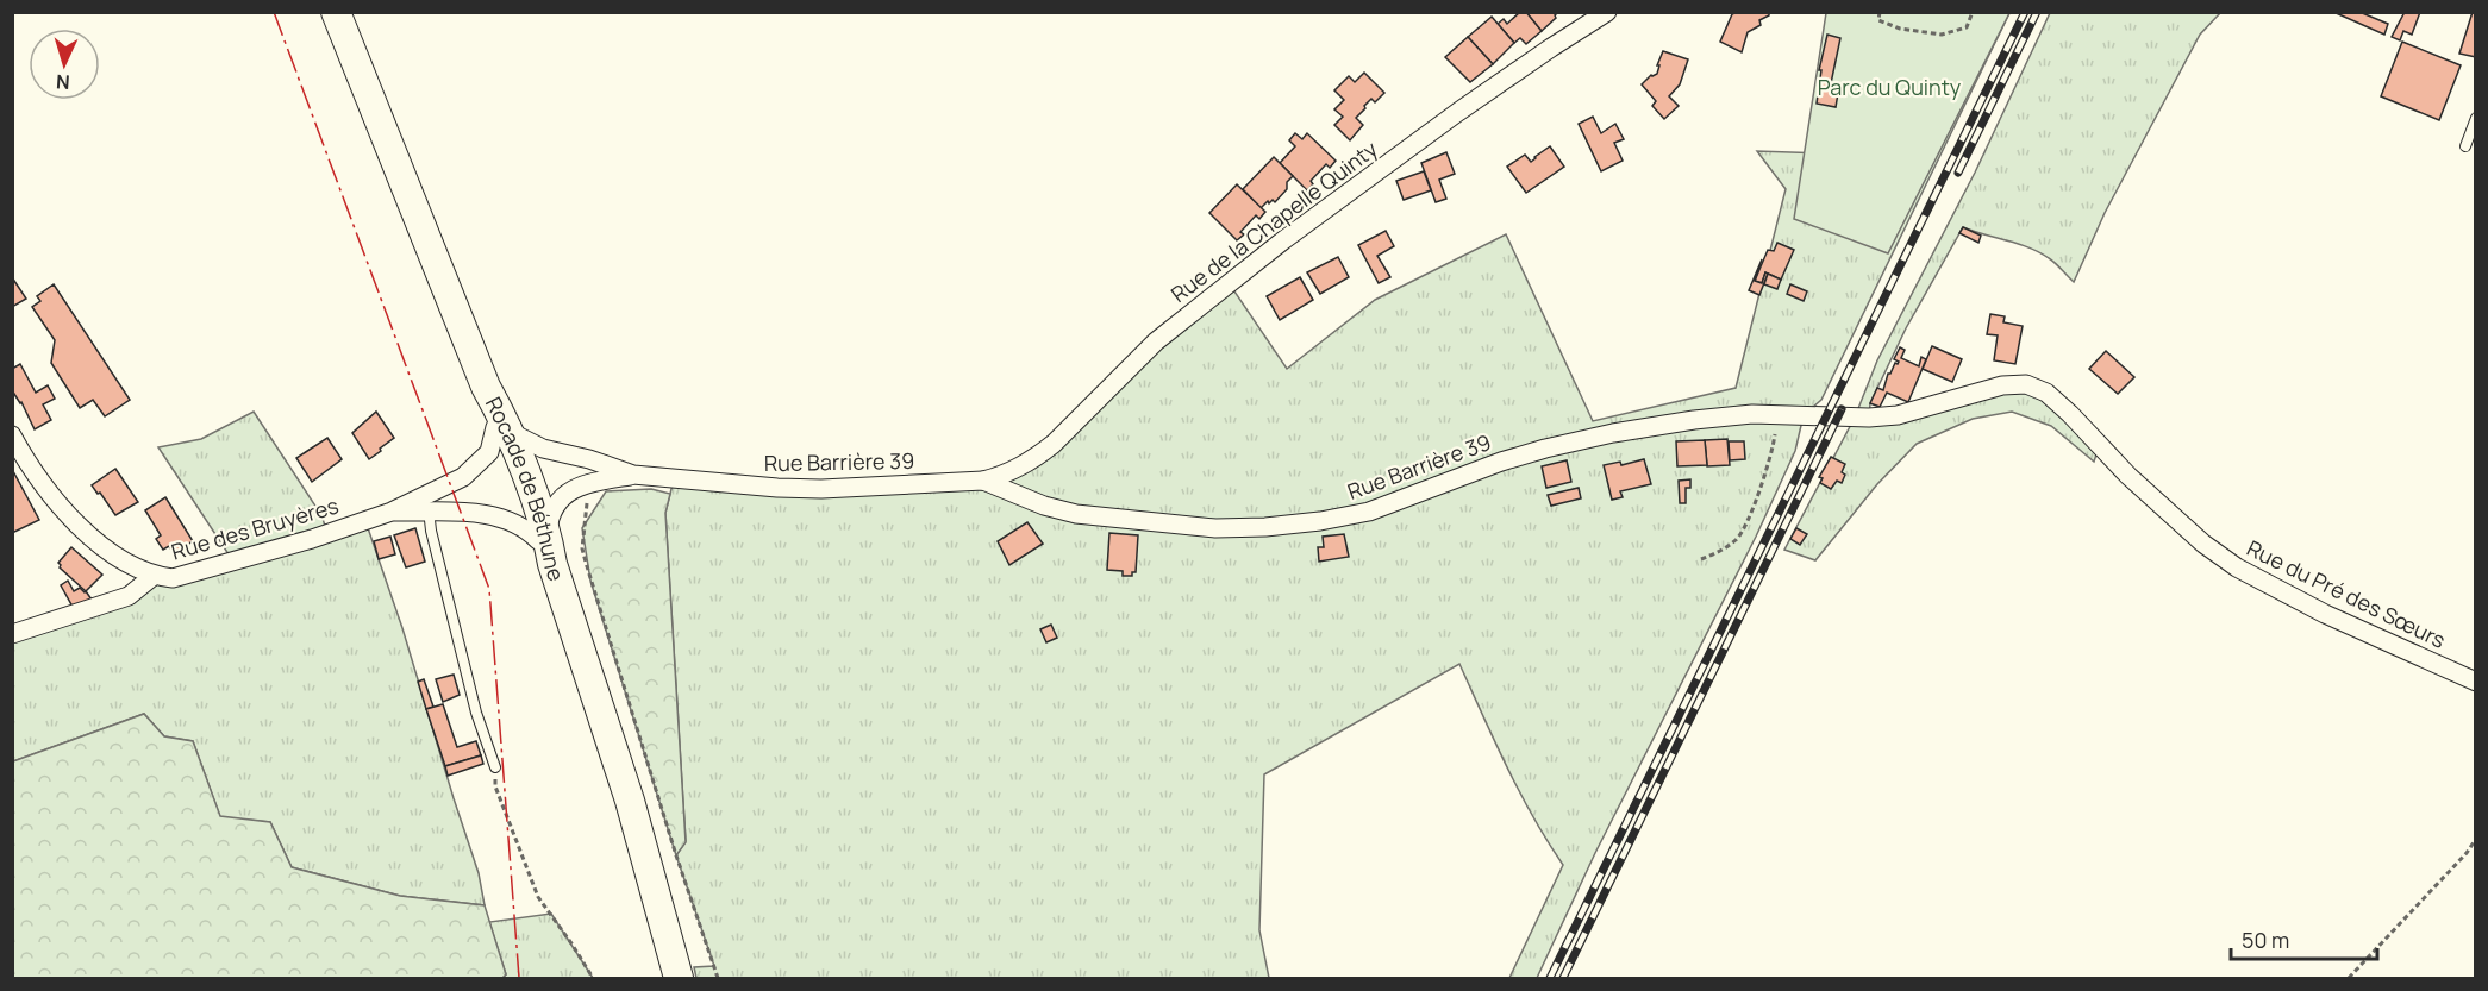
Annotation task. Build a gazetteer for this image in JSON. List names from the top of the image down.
{
  "streets": {
    "main road": ["Rocade de Béthune"],
    "street": [
      "Rue de la Chapelle Quinty",
      "Rue Barrière 39",
      "Rue des Bruyères",
      "Rue du Pré des Sœurs"
    ]
  },
  "crossings": [
    ["Rue de la Chapelle Quinty", "Rue Barrière 39"],
    ["Rue Barrière 39", "Rocade de Béthune"],
    ["Rue Barrière 39", "Rue des Bruyères"],
    ["Rue Barrière 39", "Rue du Pré des Sœurs"],
    ["Rocade de Béthune", "Rue des Bruyères"]
  ],
  "parks": ["Parc du Quinty"],
  "scale_bar": "50 m",
  "north": "bottom"
}
